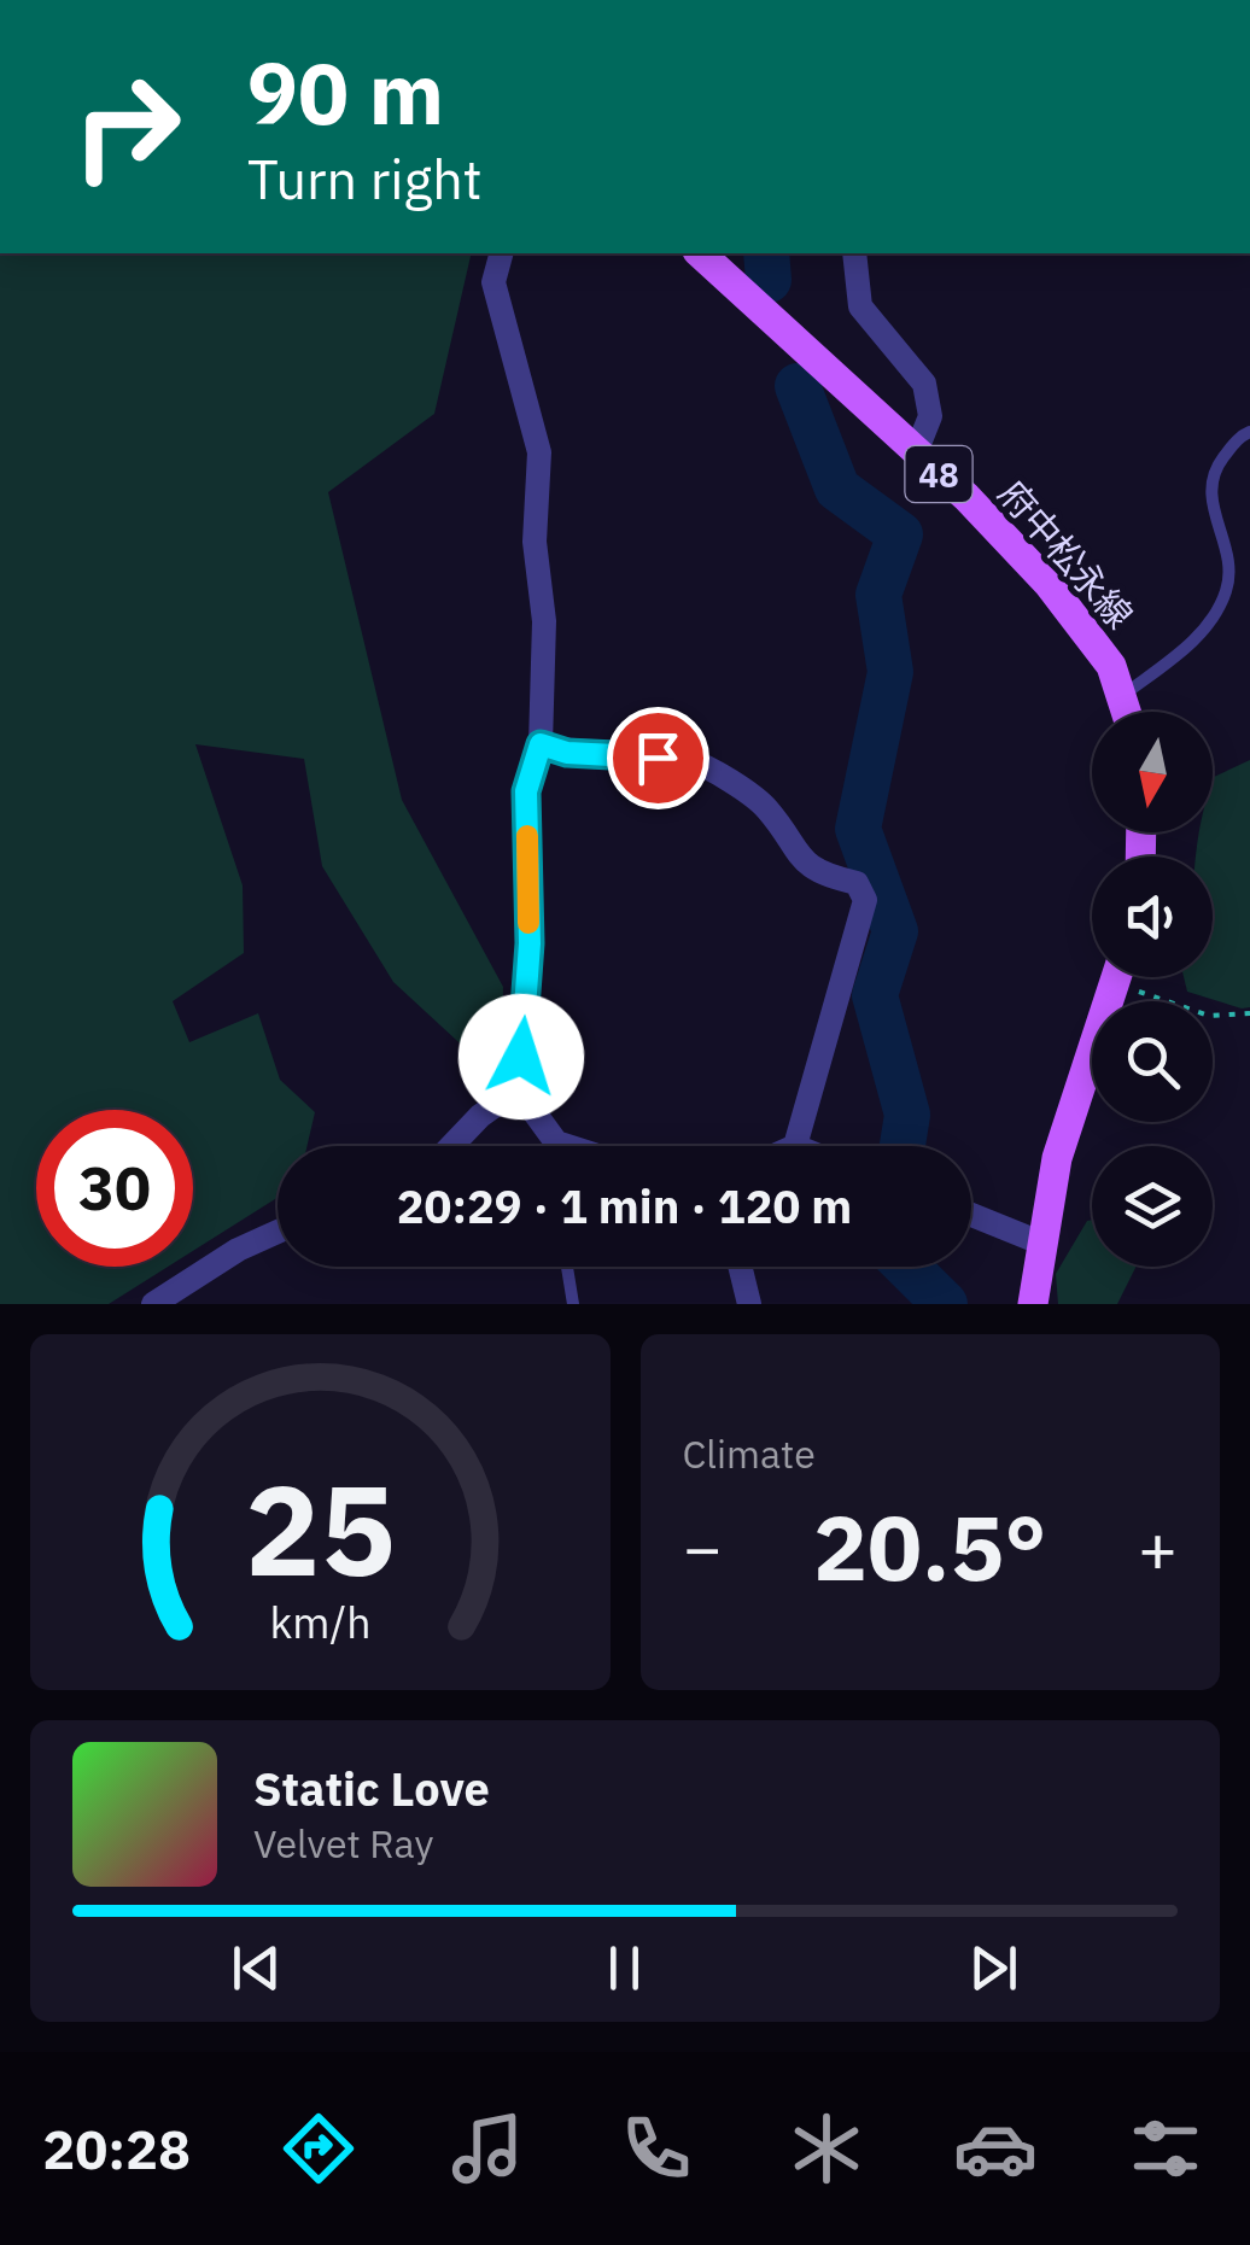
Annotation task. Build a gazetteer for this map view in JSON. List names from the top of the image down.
{
  "streets": {
    "main road": ["48", "府中松永線"]
  },
  "north": "bottom",
  "page": {
    "turn": ["90 m", "Turn right"],
    "limit": "30",
    "trip": "20:29 · 1 min · 120 m",
    "tile": "Climate",
    "heat": ["−", "20.5°", "+"],
    "song": ["Static Love", "Velvet Ray"],
    "tabs": "20:28",
    "gauge": ["25", "km/h"]
  }
}
